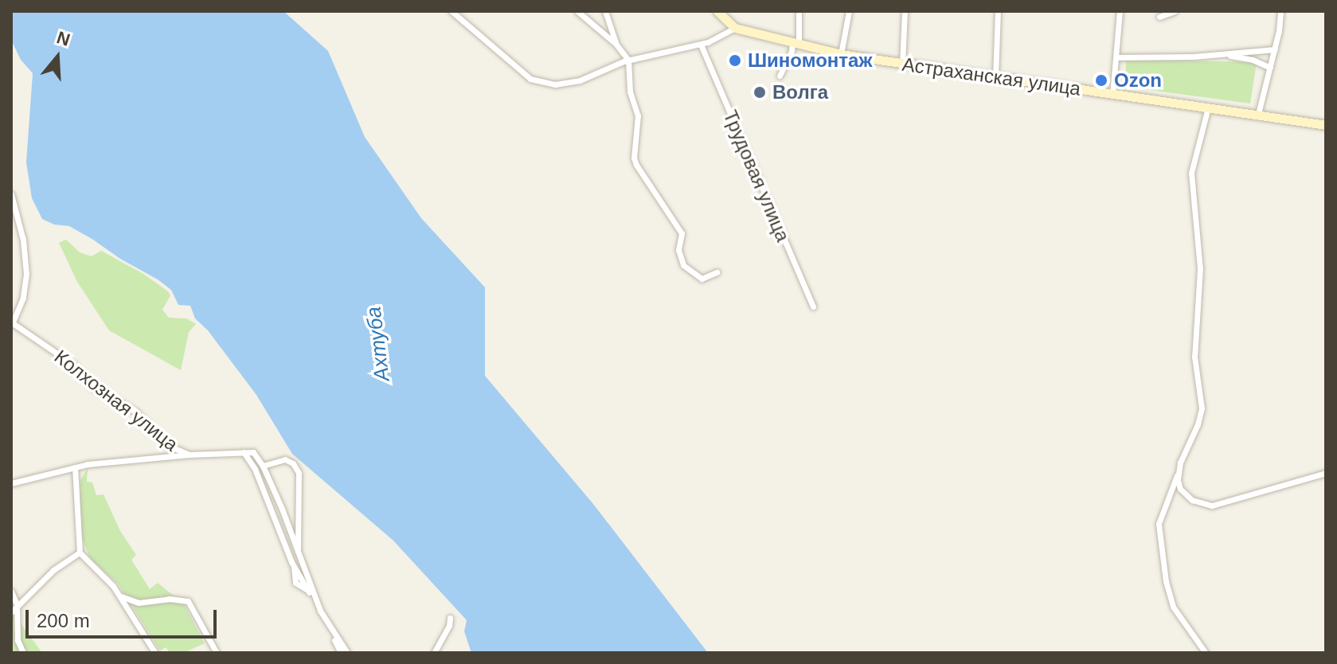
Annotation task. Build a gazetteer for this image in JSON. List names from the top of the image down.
{
  "streets": {
    "main road": ["Астраханская улица"],
    "street": ["Трудовая улица", "Колхозная улица"]
  },
  "water": ["Ахтуба"],
  "places": ["Шиномонтаж", "Ozon", "Волга"],
  "scale_bar": "200 m",
  "north": "top"
}
